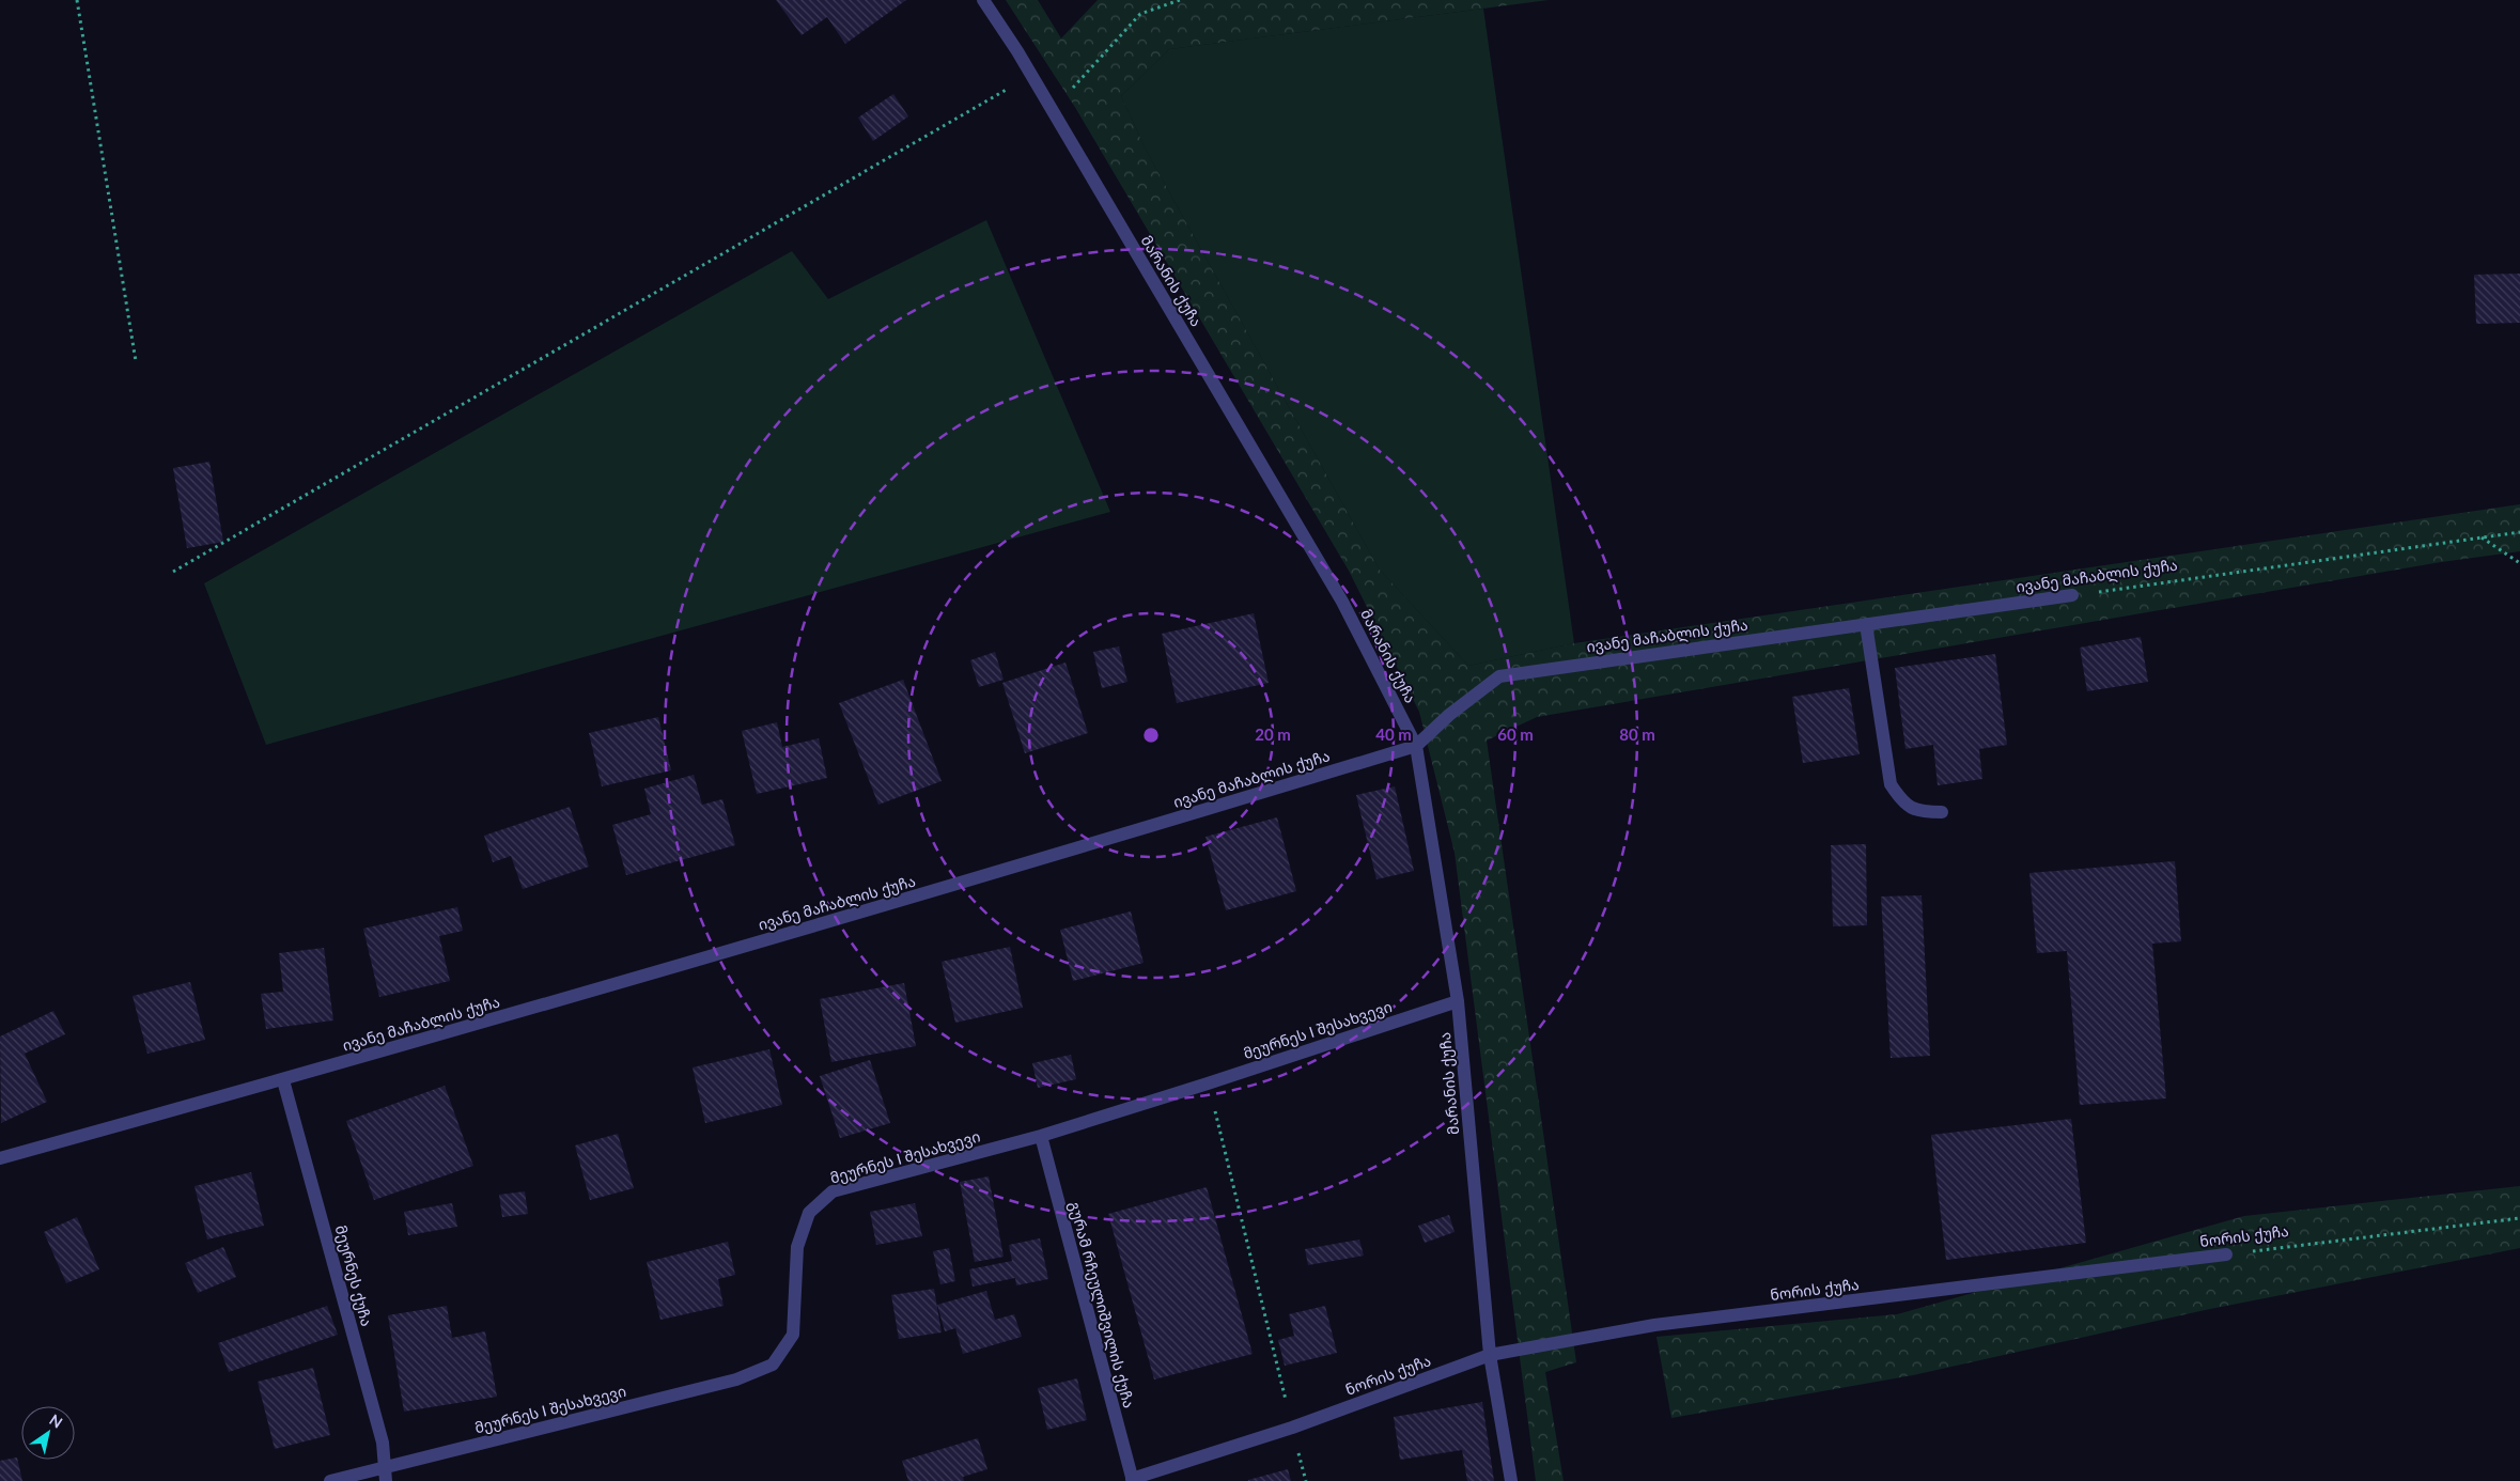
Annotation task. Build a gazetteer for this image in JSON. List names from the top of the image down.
{
  "streets": {
    "street": [
      "მარანის ქუჩა",
      "ივანე მაჩაბლის ქუჩა",
      "მეურნეს I შესახვევი",
      "ნორის ქუჩა",
      "მეურნეს ქუჩა",
      "გურამ რჩეულიშვილის ქუჩა"
    ]
  },
  "crossings": [
    ["მარანის ქუჩა", "ივანე მაჩაბლის ქუჩა"],
    ["მარანის ქუჩა", "მეურნეს I შესახვევი"],
    ["მარანის ქუჩა", "ნორის ქუჩა"],
    ["ივანე მაჩაბლის ქუჩა", "მეურნეს ქუჩა"],
    ["მეურნეს I შესახვევი", "მეურნეს ქუჩა"],
    ["მეურნეს I შესახვევი", "გურამ რჩეულიშვილის ქუჩა"],
    ["ნორის ქუჩა", "გურამ რჩეულიშვილის ქუჩა"]
  ],
  "north": "top right",
  "rings": [
    "20 m",
    "40 m",
    "60 m",
    "80 m"
  ]
}
